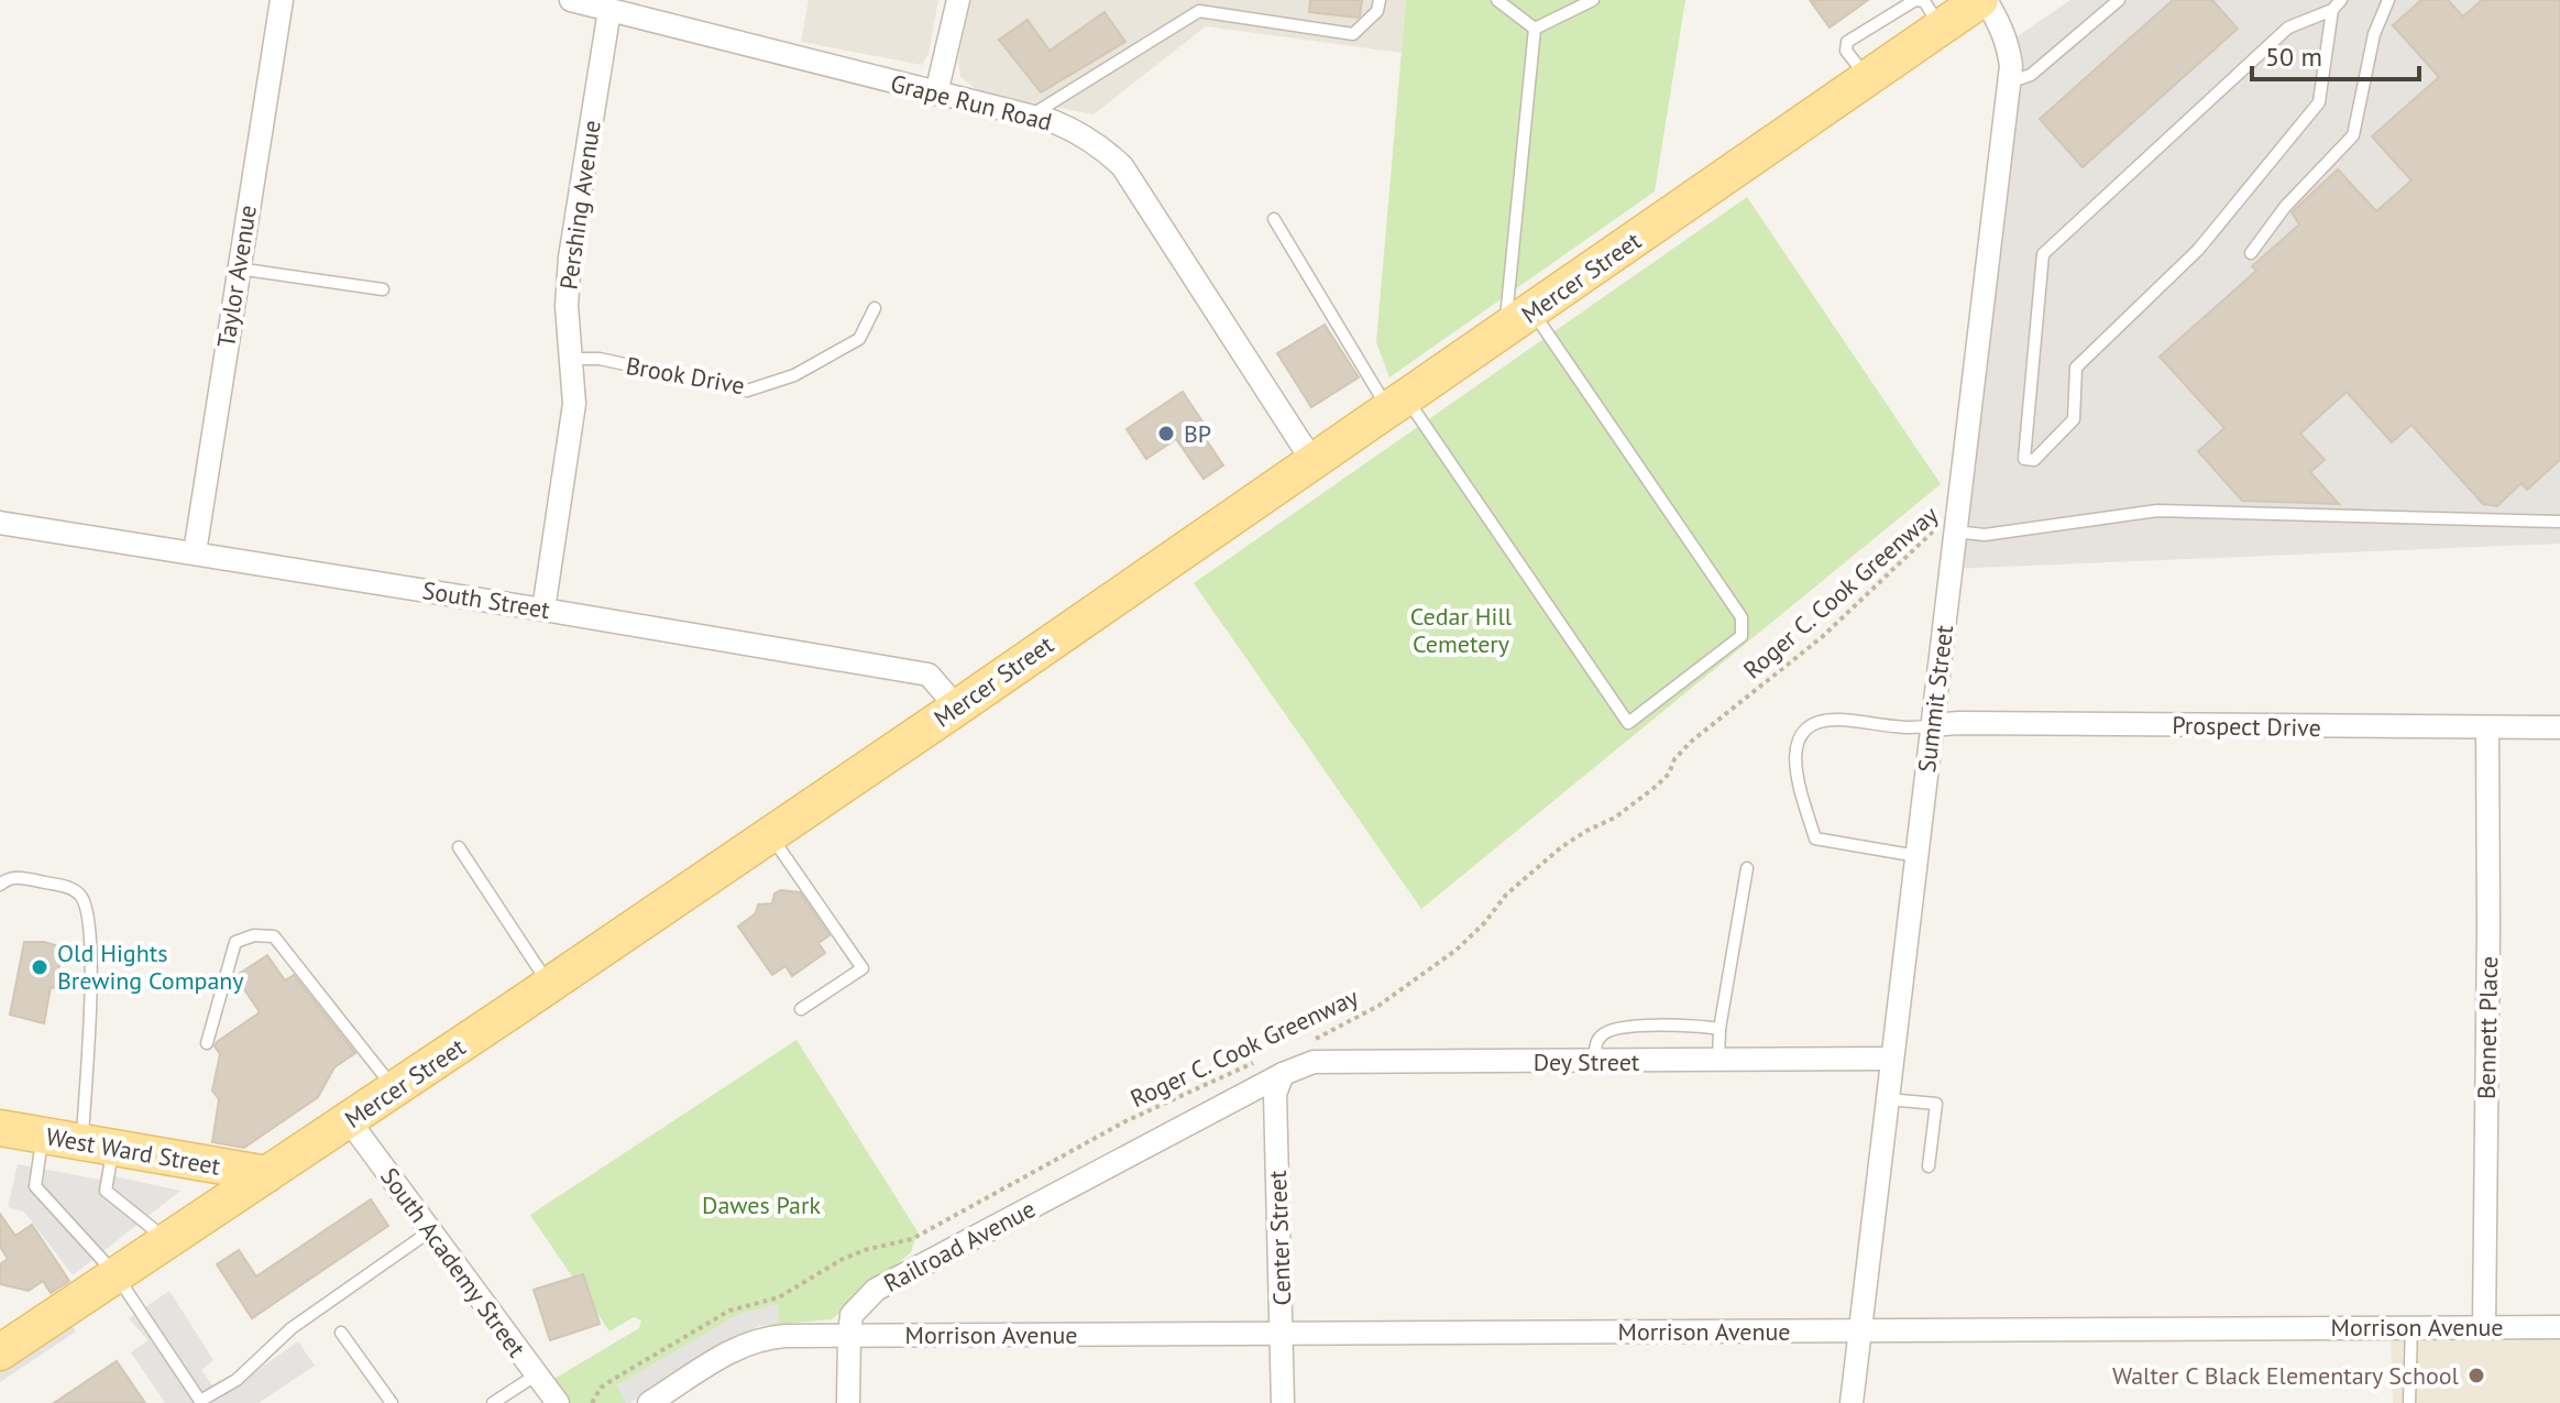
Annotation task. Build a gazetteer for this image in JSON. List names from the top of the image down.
{
  "streets": {
    "main road": ["Mercer Street", "West Ward Street"],
    "street": [
      "Grape Run Road",
      "Pershing Avenue",
      "Taylor Avenue",
      "South Street",
      "Summit Street",
      "Prospect Drive",
      "Bennett Place",
      "Dey Street",
      "Center Street",
      "Railroad Avenue",
      "South Academy Street",
      "Morrison Avenue"
    ],
    "lane": ["Brook Drive"],
    "path": ["Roger C. Cook Greenway"]
  },
  "crossings": [
    ["Grape Run Road", "Pershing Avenue"],
    ["Grape Run Road", "Mercer Street"],
    ["Pershing Avenue", "Brook Drive"],
    ["Pershing Avenue", "South Street"],
    ["Taylor Avenue", "South Street"],
    ["Mercer Street", "South Street"],
    ["Mercer Street", "Summit Street"],
    ["Mercer Street", "West Ward Street"],
    ["Mercer Street", "South Academy Street"],
    ["Roger C. Cook Greenway", "Summit Street"],
    ["Summit Street", "Prospect Drive"],
    ["Summit Street", "Dey Street"],
    ["Summit Street", "Morrison Avenue"],
    ["Prospect Drive", "Bennett Place"],
    ["Bennett Place", "Morrison Avenue"],
    ["Dey Street", "Center Street"],
    ["Dey Street", "Railroad Avenue"],
    ["Center Street", "Railroad Avenue"],
    ["Center Street", "Morrison Avenue"],
    ["Railroad Avenue", "Morrison Avenue"]
  ],
  "parks": ["Cedar Hill Cemetery", "Dawes Park"],
  "places": ["BP", "Old Hights Brewing Company", "Walter C Black Elementary School"],
  "scale_bar": "50 m"
}
